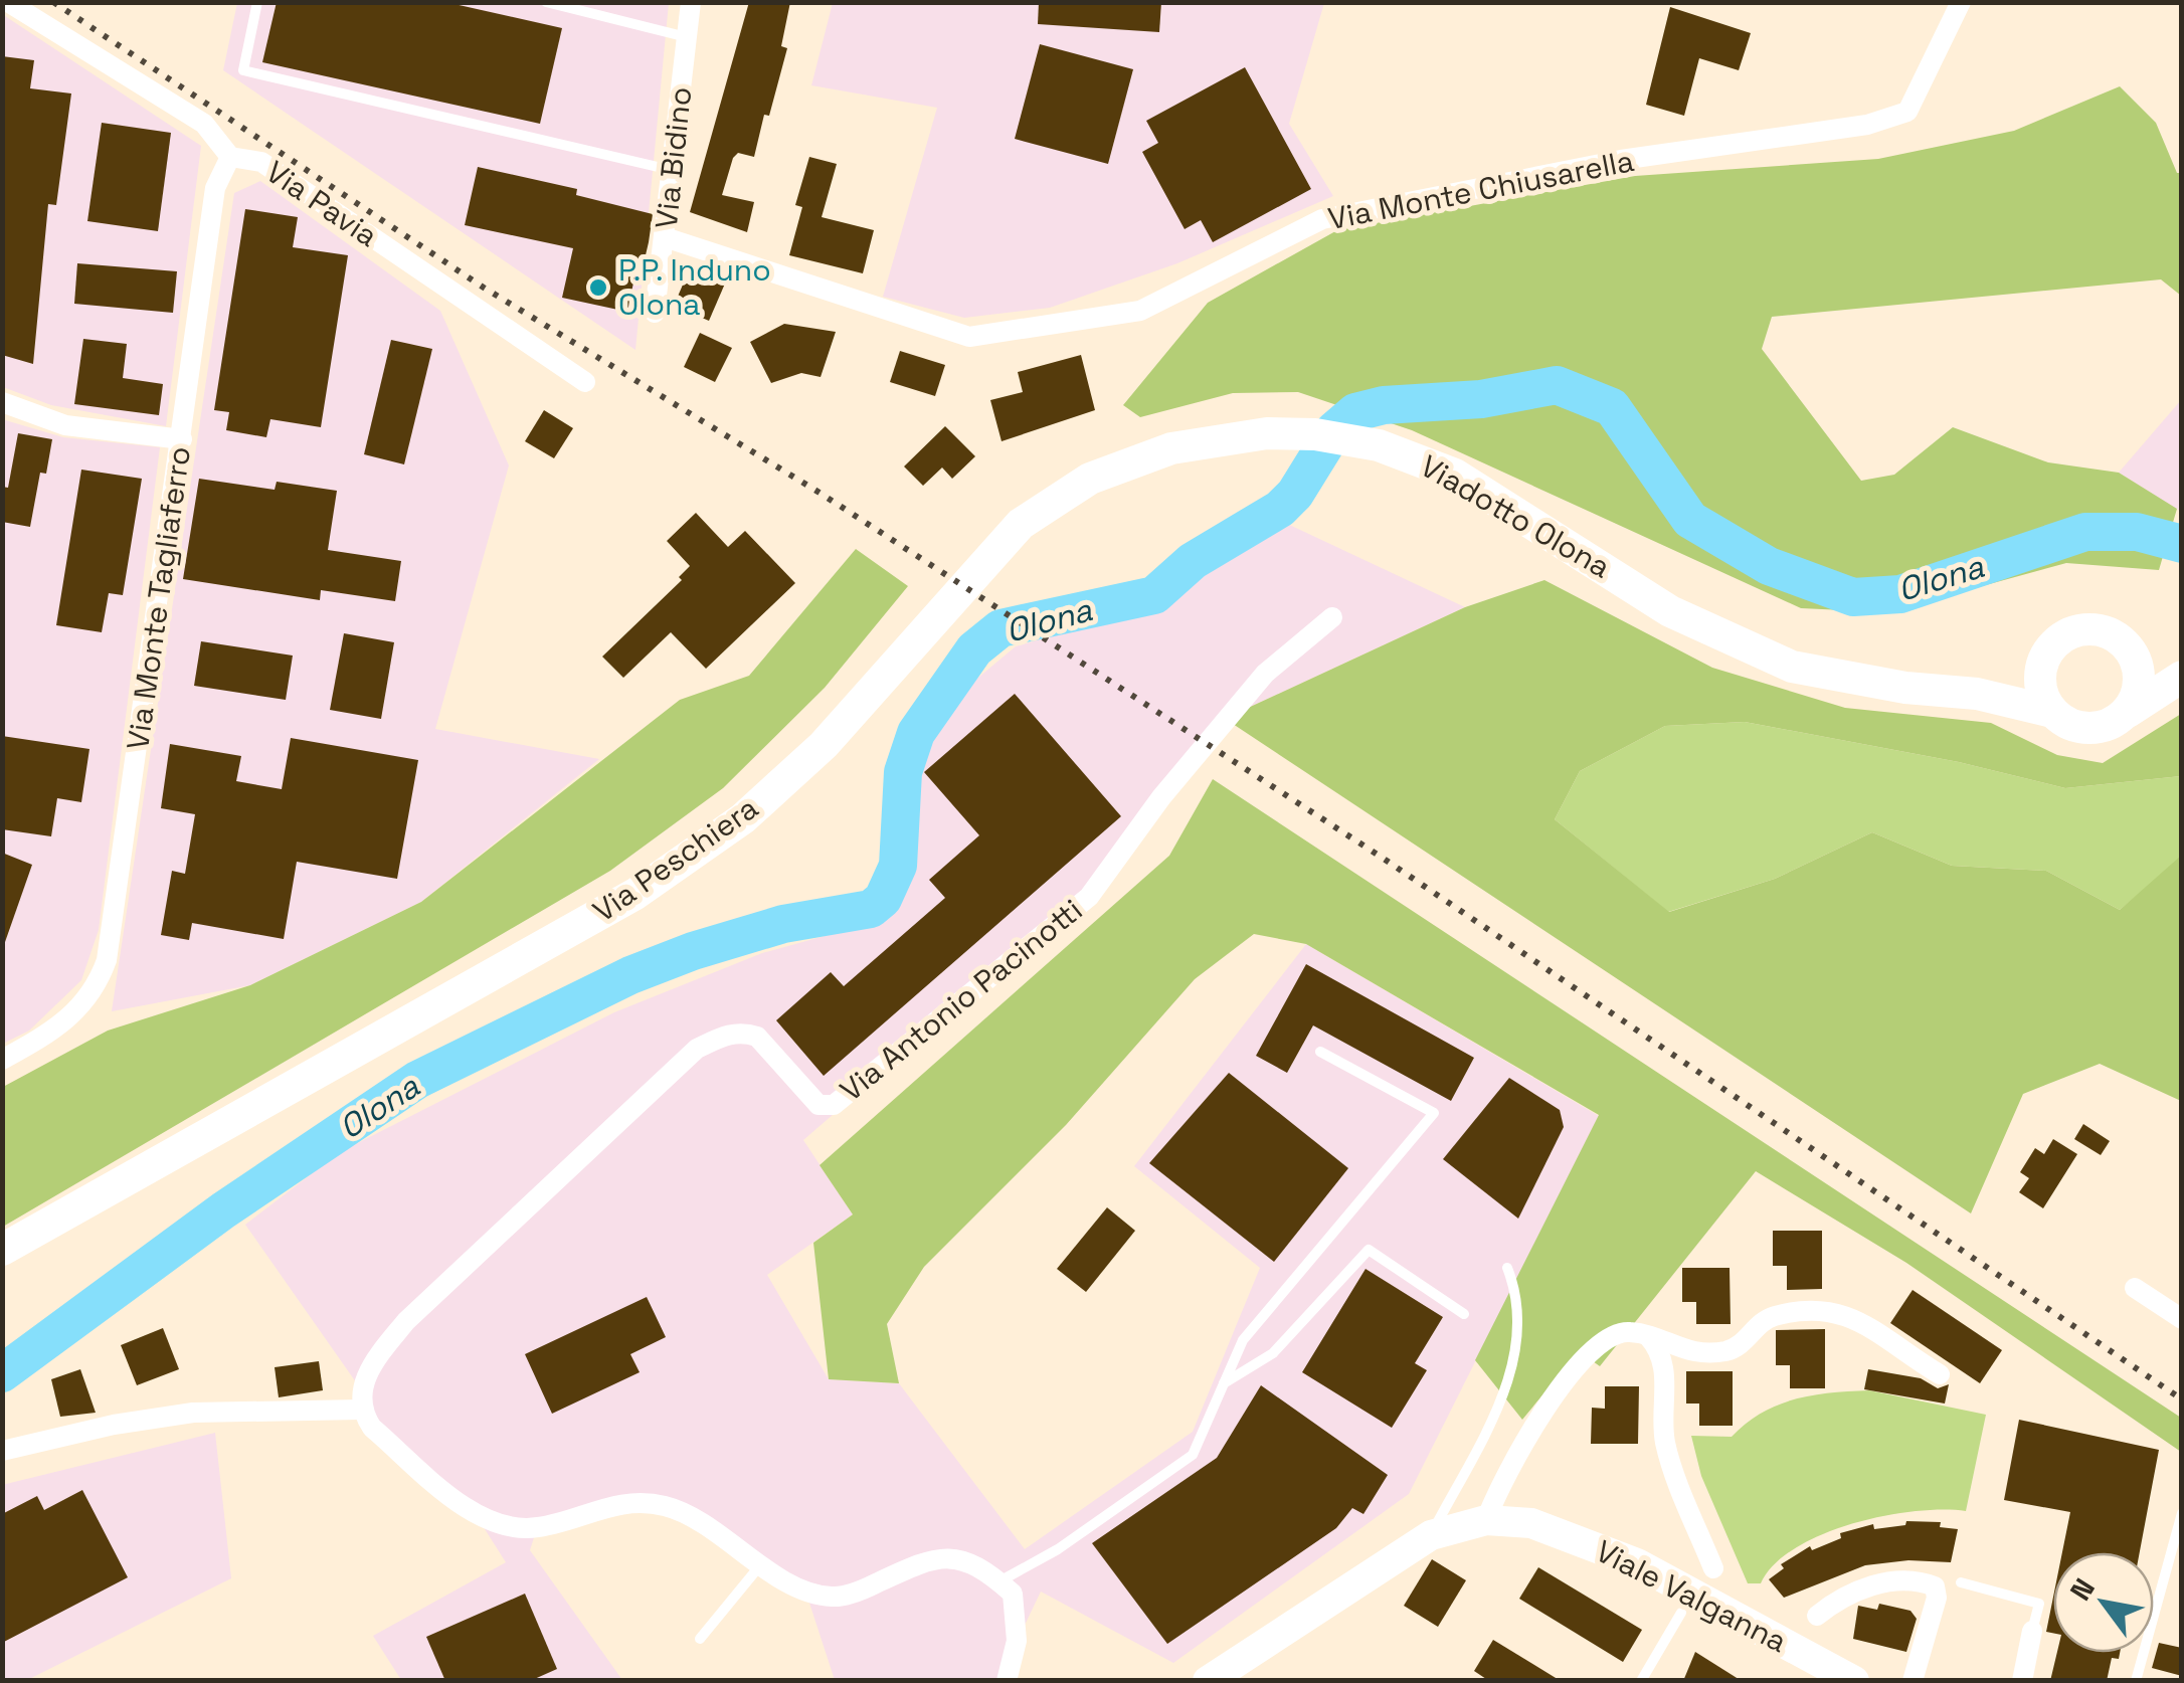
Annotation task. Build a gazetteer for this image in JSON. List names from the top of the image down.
{
  "streets": {
    "main road": ["Viadotto Olona", "Via Peschiera", "Viale Valganna"],
    "street": [
      "Via Bidino",
      "Via Monte Chiusarella",
      "Via Pavia",
      "Via Monte Tagliaferro",
      "Via Antonio Pacinotti"
    ]
  },
  "crossings": [
    ["Via Bidino", "Via Monte Chiusarella"],
    ["Via Pavia", "Via Monte Tagliaferro"],
    ["Viadotto Olona", "Via Peschiera"]
  ],
  "water": ["Olona"],
  "places": ["P.P. Induno Olona"],
  "north": "top left"
}
